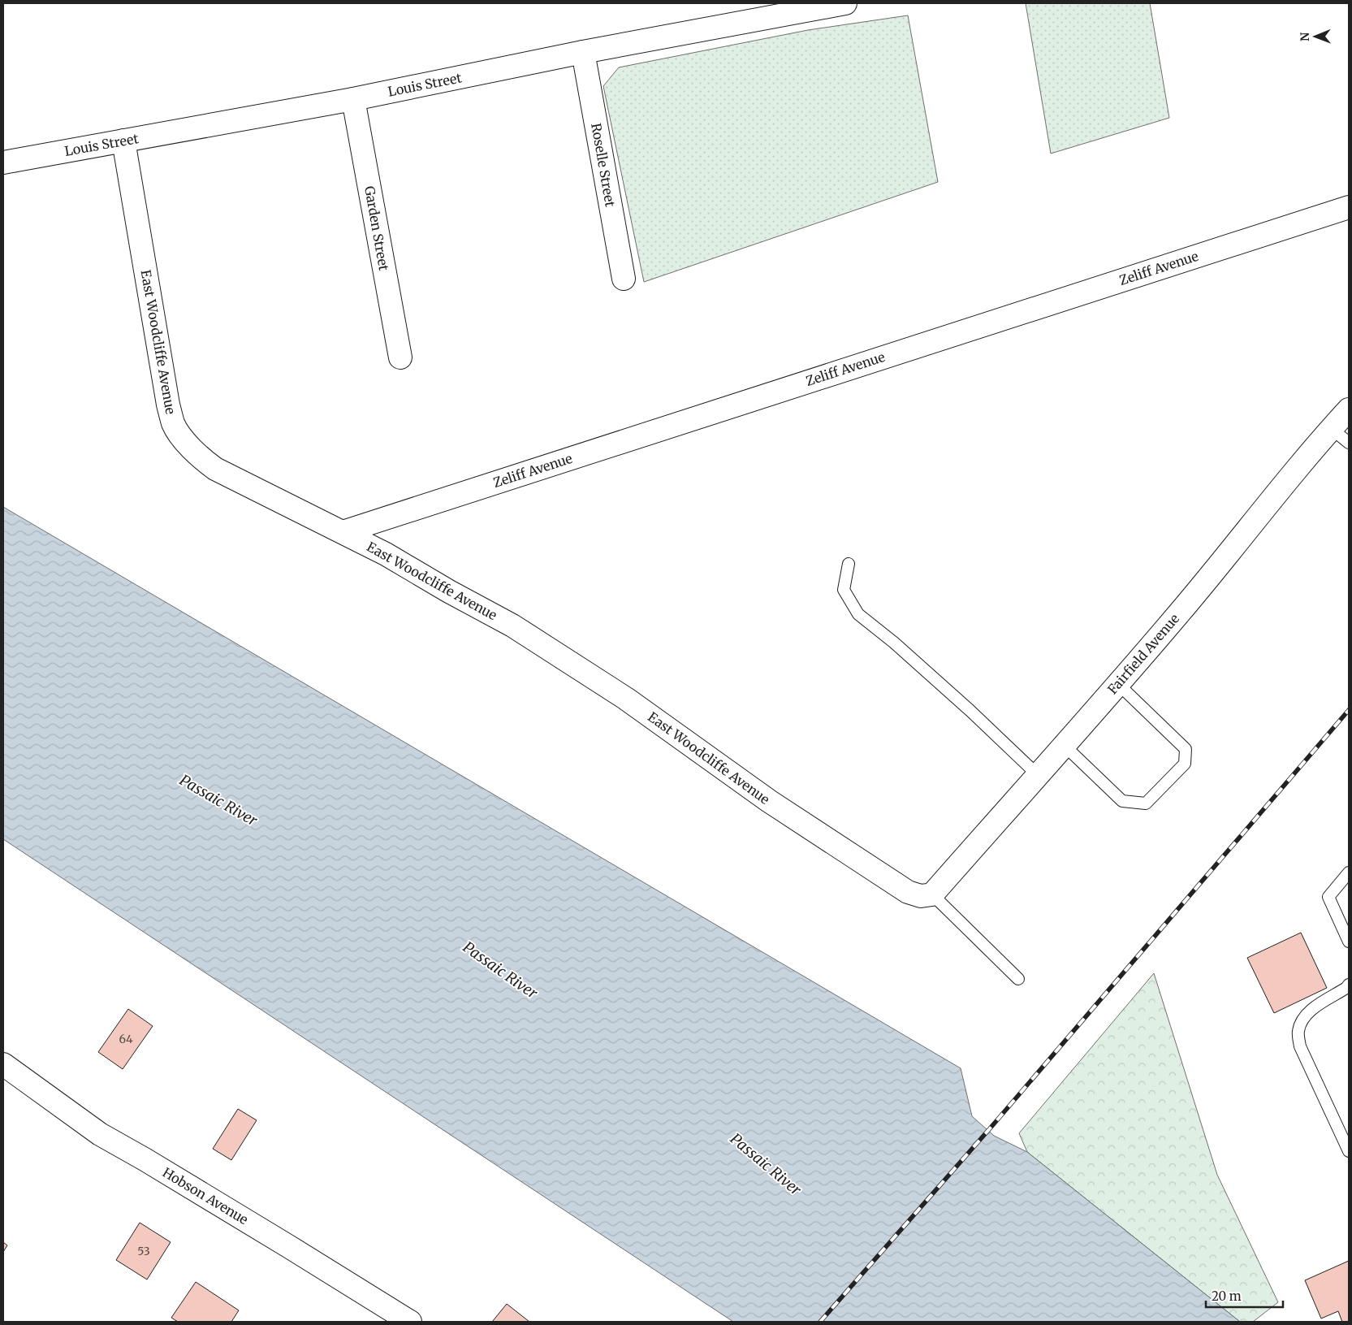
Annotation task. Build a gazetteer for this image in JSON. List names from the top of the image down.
{
  "streets": {
    "street": [
      "Louis Street",
      "Roselle Street",
      "Garden Street",
      "Zeliff Avenue",
      "East Woodcliffe Avenue",
      "Fairfield Avenue",
      "Hobson Avenue"
    ]
  },
  "crossings": [
    ["Louis Street", "Roselle Street"],
    ["Louis Street", "Garden Street"],
    ["Louis Street", "East Woodcliffe Avenue"],
    ["Zeliff Avenue", "East Woodcliffe Avenue"],
    ["East Woodcliffe Avenue", "Fairfield Avenue"]
  ],
  "water": ["Passaic River"],
  "house_numbers": ["64", "53"],
  "scale_bar": "20 m",
  "north": "left"
}
